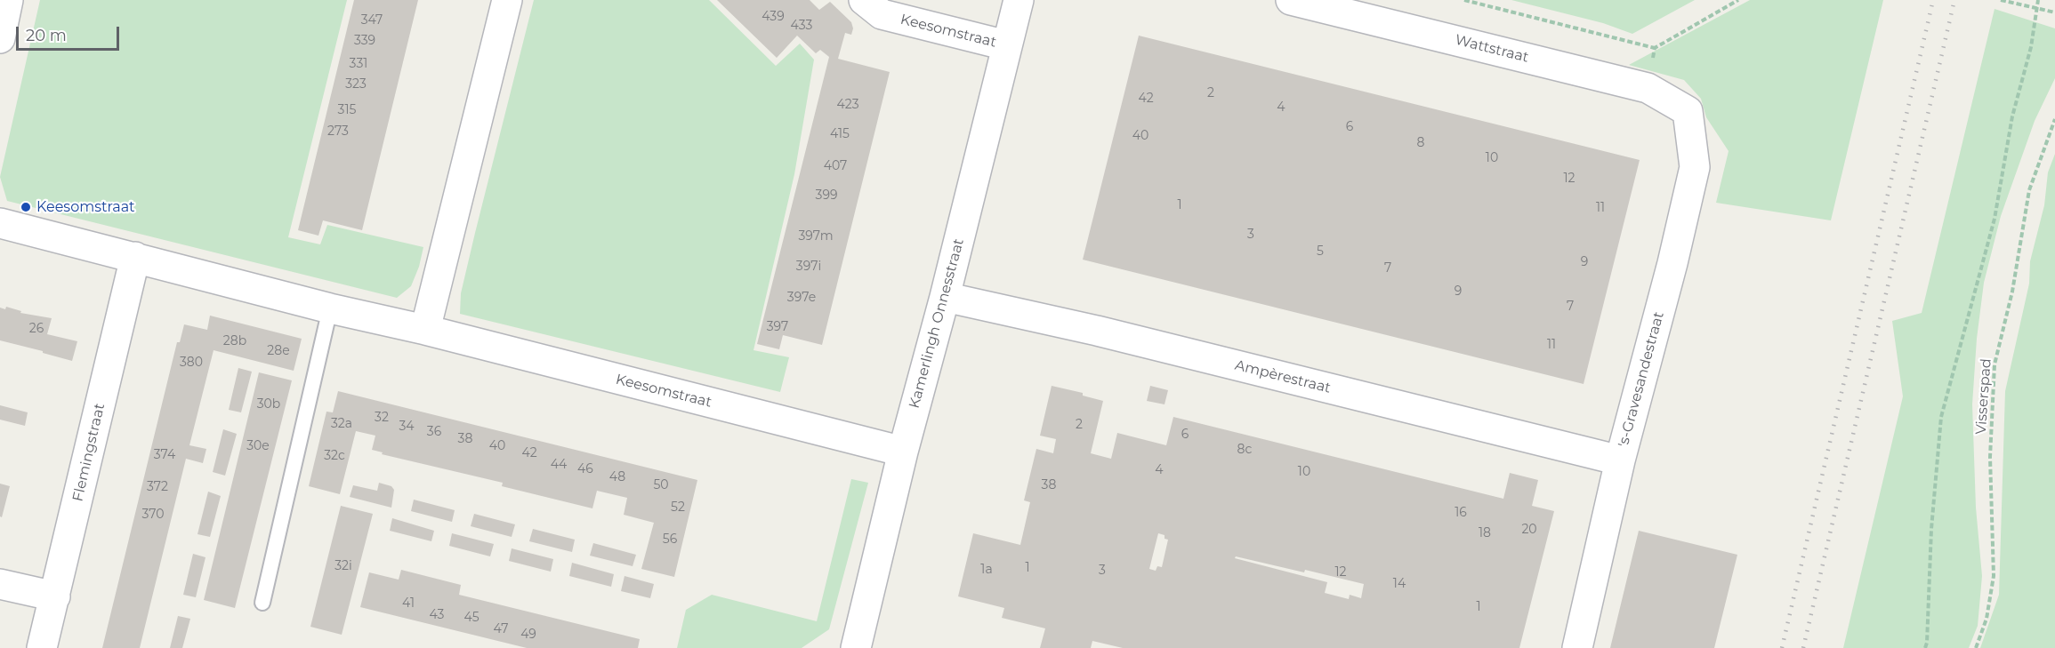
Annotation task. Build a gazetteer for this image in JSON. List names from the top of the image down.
{
  "streets": {
    "street": [
      "Keesomstraat",
      "Wattstraat",
      "Kamerlingh Onnesstraat",
      "Ampèrestraat",
      "'s-Gravesandestraat",
      "Flemingstraat"
    ],
    "path": ["Visserspad"]
  },
  "crossings": [
    ["Keesomstraat", "Kamerlingh Onnesstraat"],
    ["Keesomstraat", "Flemingstraat"],
    ["Wattstraat", "'s-Gravesandestraat"],
    ["Kamerlingh Onnesstraat", "Ampèrestraat"],
    ["Ampèrestraat", "'s-Gravesandestraat"]
  ],
  "places": ["Keesomstraat"],
  "house_numbers": [
    "439",
    "347",
    "433",
    "339",
    "331",
    "323",
    "2",
    "42",
    "423",
    "4",
    "315",
    "6",
    "273",
    "415",
    "40",
    "8",
    "10",
    "407",
    "12",
    "399",
    "1",
    "11",
    "3",
    "397m",
    "5",
    "9",
    "397i",
    "7",
    "9",
    "397e",
    "7",
    "397",
    "26",
    "28b",
    "11",
    "28e",
    "380",
    "30b",
    "32",
    "32a",
    "2",
    "34",
    "36",
    "6",
    "38",
    "30e",
    "40",
    "8c",
    "42",
    "374",
    "32c",
    "44",
    "46",
    "4",
    "10",
    "48",
    "50",
    "38",
    "372",
    "52",
    "16",
    "370",
    "20",
    "18",
    "56",
    "32i",
    "1",
    "1a",
    "3",
    "12",
    "14",
    "41",
    "1",
    "43",
    "45",
    "47",
    "49"
  ],
  "scale_bar": "20 m"
}
